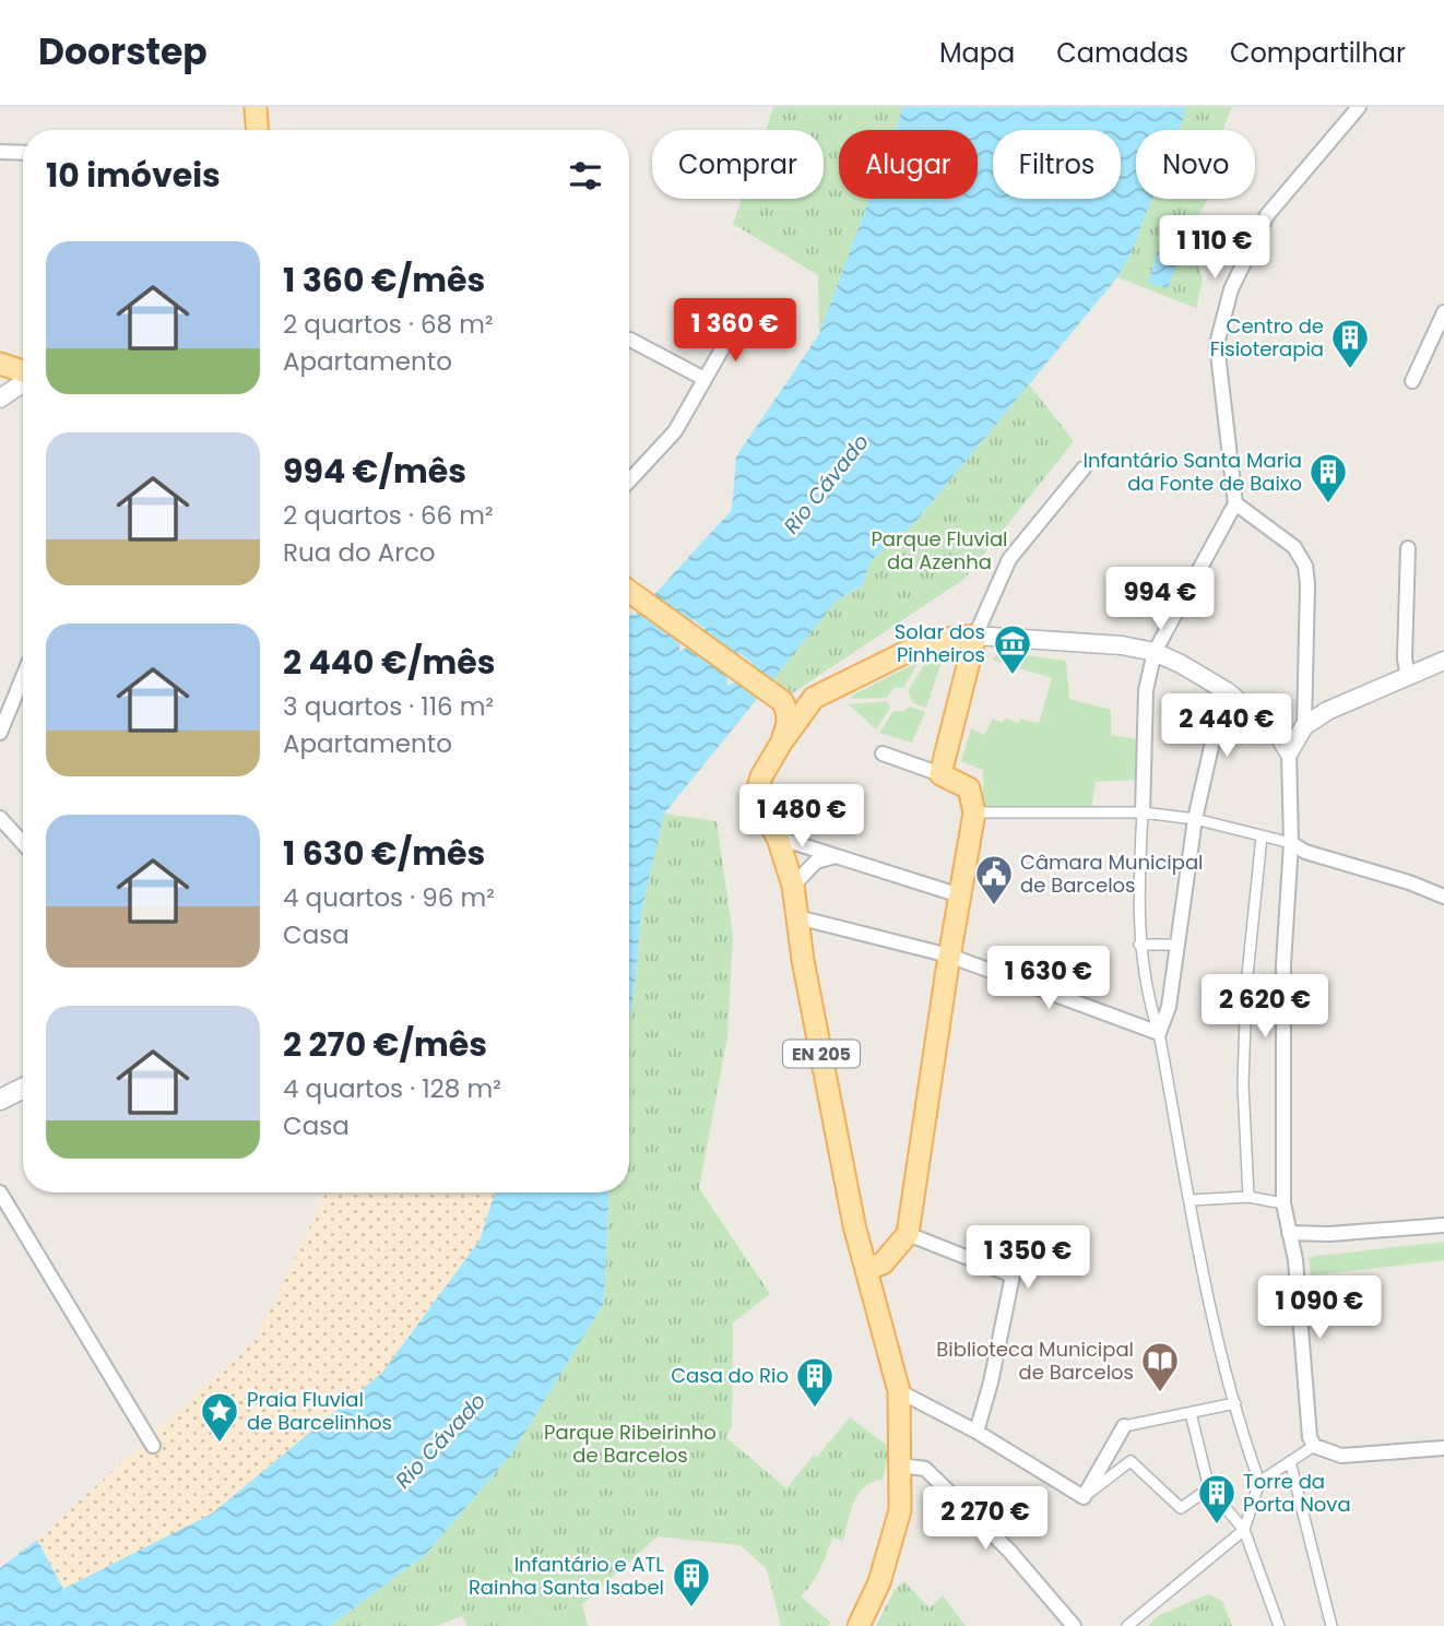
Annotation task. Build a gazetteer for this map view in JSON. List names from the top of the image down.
{
  "streets": {
    "main road": ["EN 205"]
  },
  "water": ["Rio Cávado"],
  "parks": ["Parque Fluvial da Azenha", "Parque Ribeirinho de Barcelos"],
  "places": {
    "building": [
      "Centro de Fisioterapia",
      "Infantário Santa Maria da Fonte de Baixo",
      "Casa do Rio",
      "Torre da Porta Nova",
      "Infantário e ATL Rainha Santa Isabel"
    ],
    "museum": ["Solar dos Pinheiros"],
    "public building": ["Câmara Municipal de Barcelos"],
    "library": ["Biblioteca Municipal de Barcelos"],
    "place": ["Praia Fluvial de Barcelinhos"]
  },
  "page": {
    "header": "Doorstep",
    "nav": ["Mapa", "Camadas", "Compartilhar"],
    "chip": [
      "Comprar",
      "Alugar",
      "Filtros",
      "Novo"
    ],
    "heading": "10 imóveis",
    "price": [
      "1 110 €",
      "1 360 €",
      "994 €",
      "2 440 €",
      "1 480 €",
      "1 630 €",
      "2 620 €",
      "1 350 €",
      "1 090 €",
      "2 270 €"
    ],
    "list": [
      {
        "name": "1 360 €/mês",
        "note": "2 quartos · 68 m² · Apartamento"
      },
      {
        "name": "994 €/mês",
        "note": "2 quartos · 66 m² · Rua do Arco"
      },
      {
        "name": "2 440 €/mês",
        "note": "3 quartos · 116 m² · Apartamento"
      },
      {
        "name": "1 630 €/mês",
        "note": "4 quartos · 96 m² · Casa"
      },
      {
        "name": "2 270 €/mês",
        "note": "4 quartos · 128 m² · Casa"
      }
    ]
  }
}
